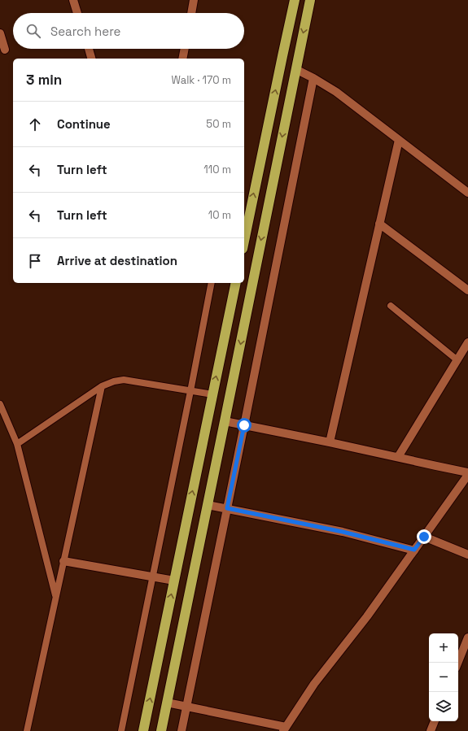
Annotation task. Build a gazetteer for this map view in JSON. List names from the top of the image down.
{
  "page": {
    "search": "Search here",
    "heading": ["3 min", "Walk · 170 m"],
    "list": [
      ["Continue", "50 m"],
      ["Turn left", "110 m"],
      ["Turn left", "10 m"],
      "Arrive at destination"
    ],
    "map_buttons": ["+", "−"]
  }
}
